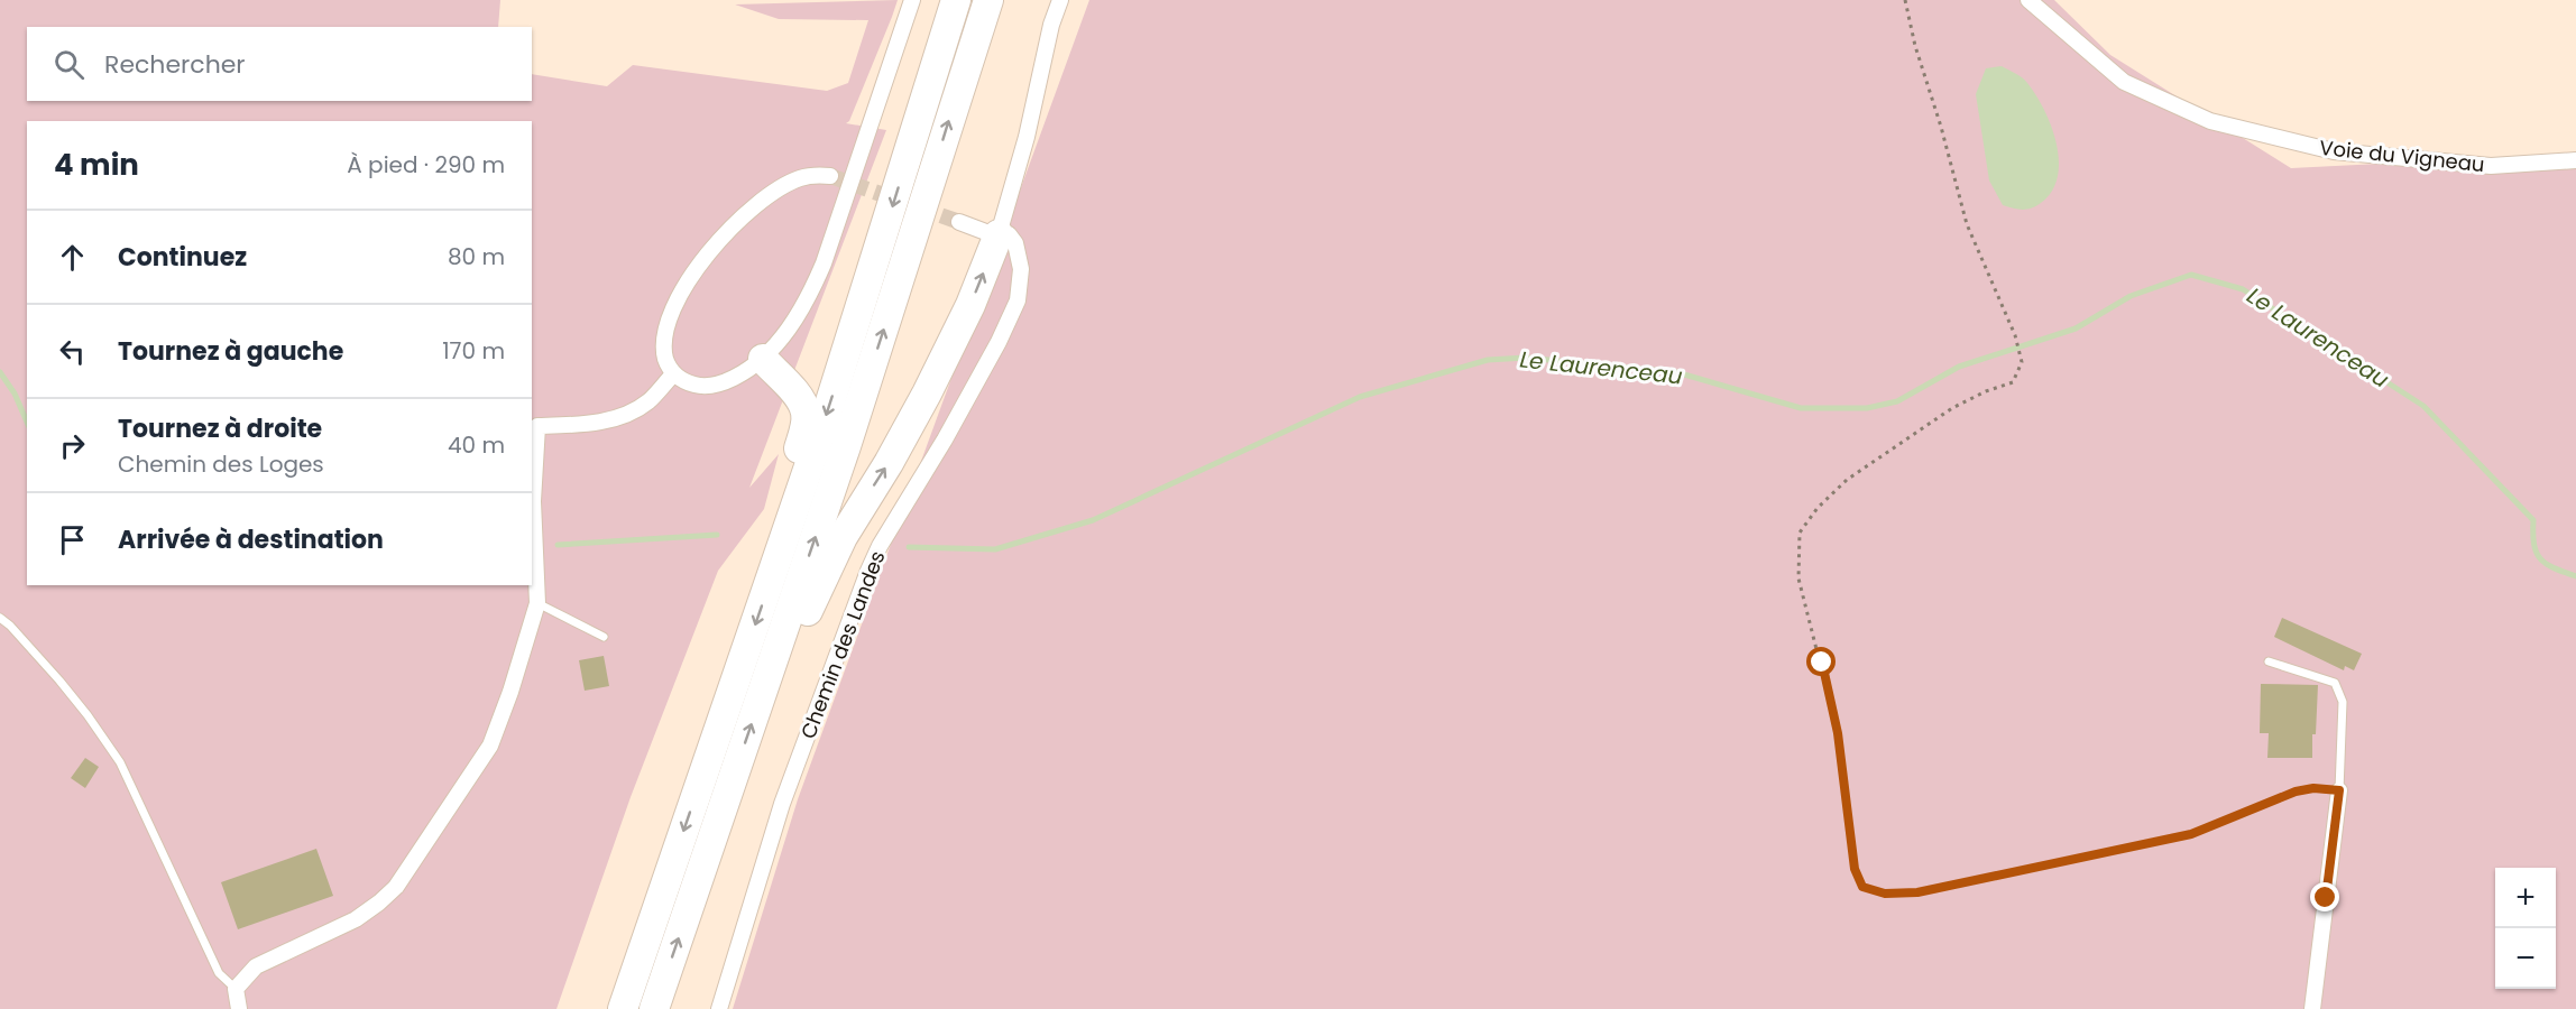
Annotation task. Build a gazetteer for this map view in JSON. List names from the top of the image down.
{
  "streets": {
    "street": ["Voie du Vigneau", "Chemin des Landes"]
  },
  "water": ["Le Laurenceau"],
  "page": {
    "search": "Rechercher",
    "heading": ["4 min", "À pied · 290 m"],
    "list": [
      ["Continuez", "80 m"],
      ["Tournez à gauche", "170 m"],
      ["Tournez à droite", "Chemin des Loges", "40 m"],
      "Arrivée à destination"
    ],
    "map_buttons": ["+", "−"]
  }
}
